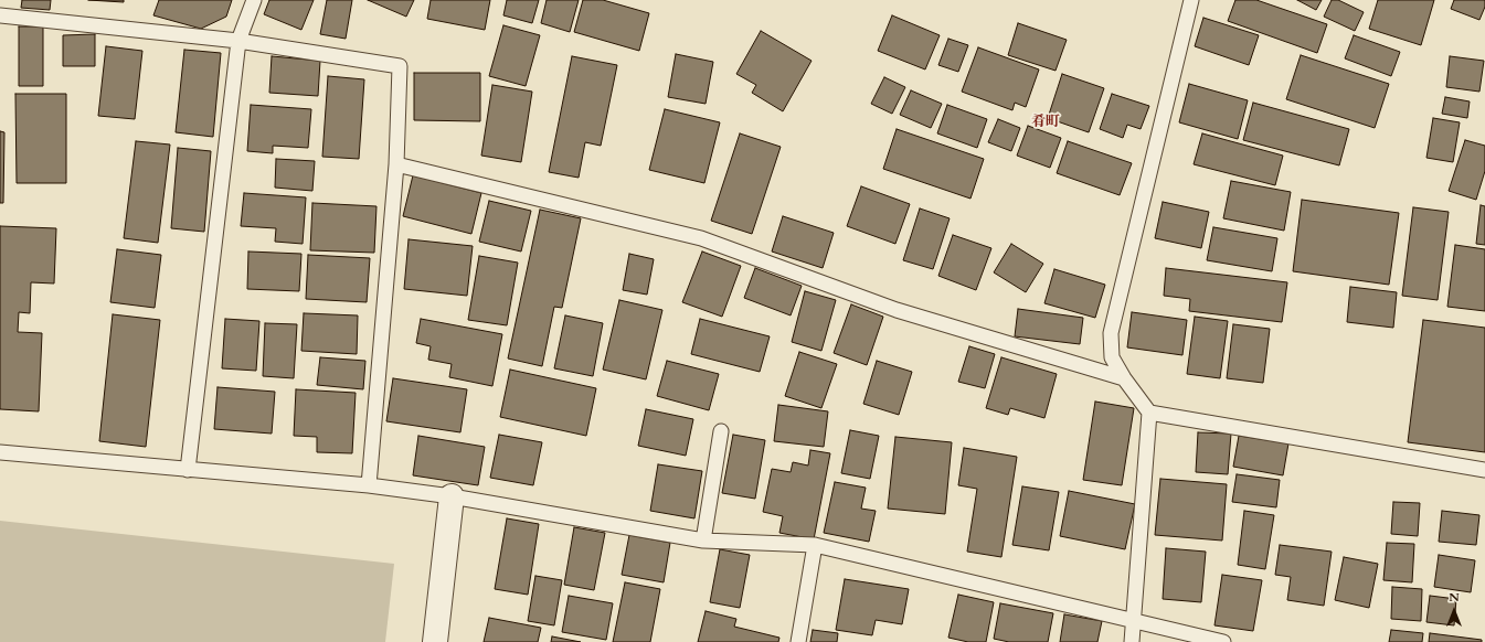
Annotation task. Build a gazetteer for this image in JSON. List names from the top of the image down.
{
  "districts": ["肴町"],
  "north": "top"
}
